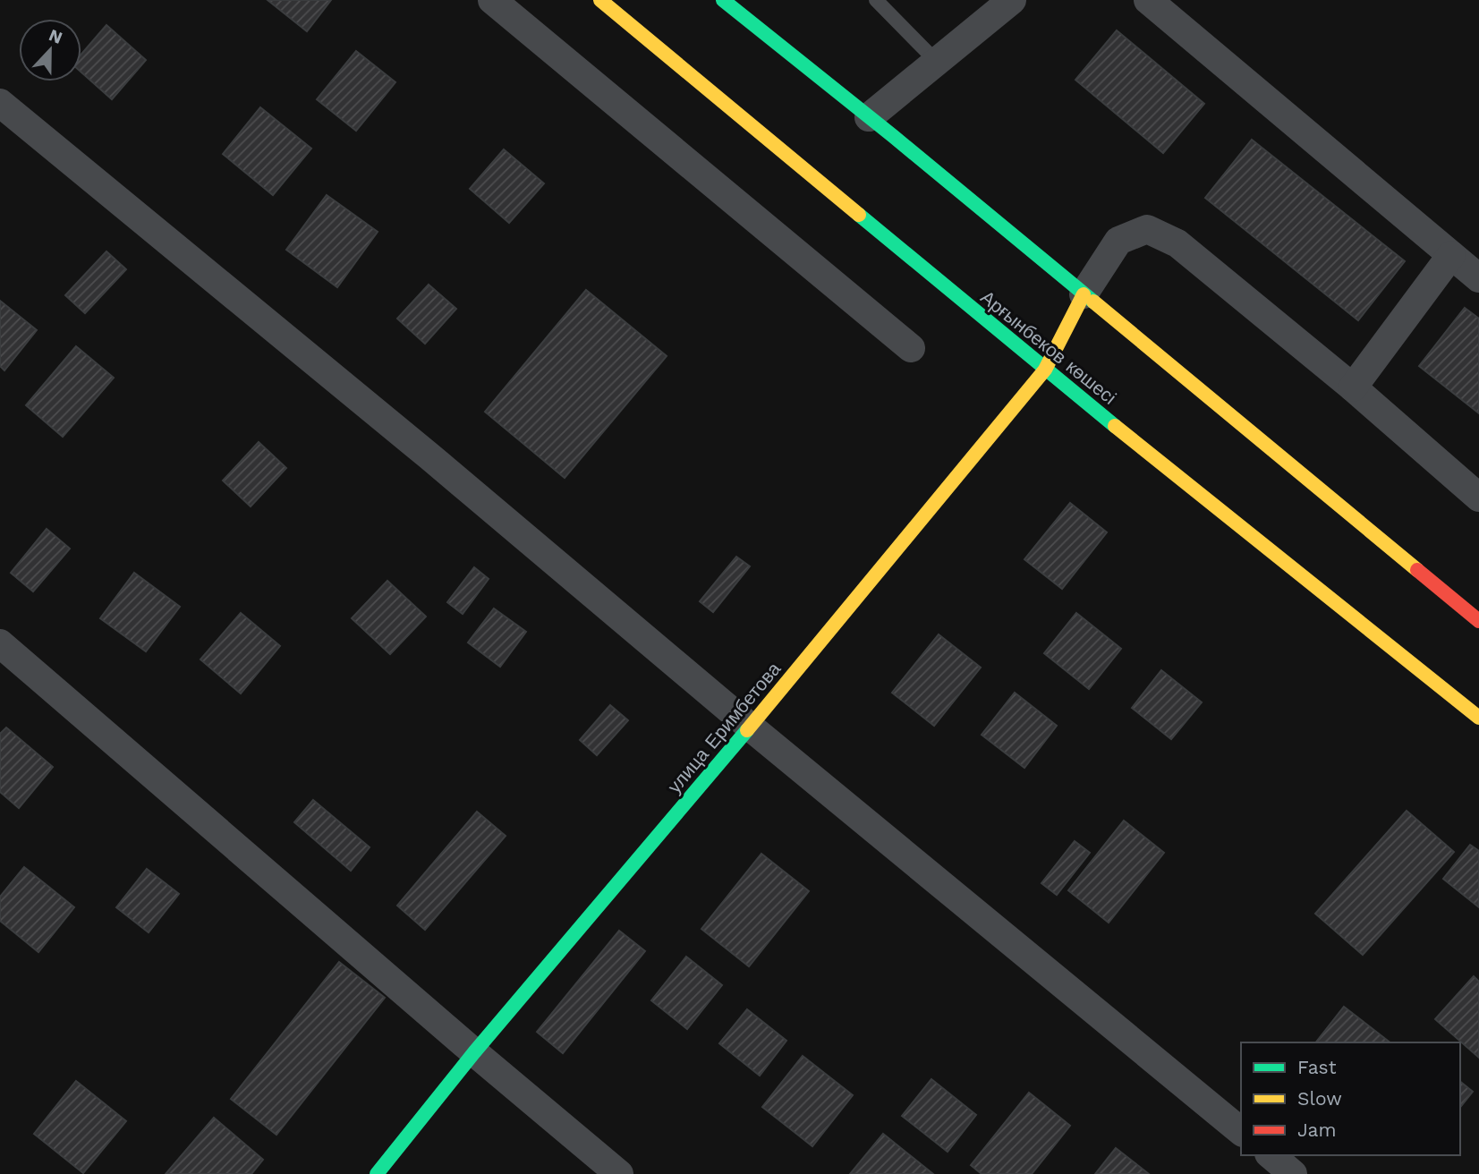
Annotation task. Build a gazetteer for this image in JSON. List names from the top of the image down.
{
  "streets": {
    "main road": ["Арғынбеков көшесі", "улица Еримбетова"]
  },
  "crossings": [
    ["Арғынбеков көшесі", "улица Еримбетова"]
  ],
  "legend": ["Fast", "Slow", "Jam"],
  "north": "top"
}
